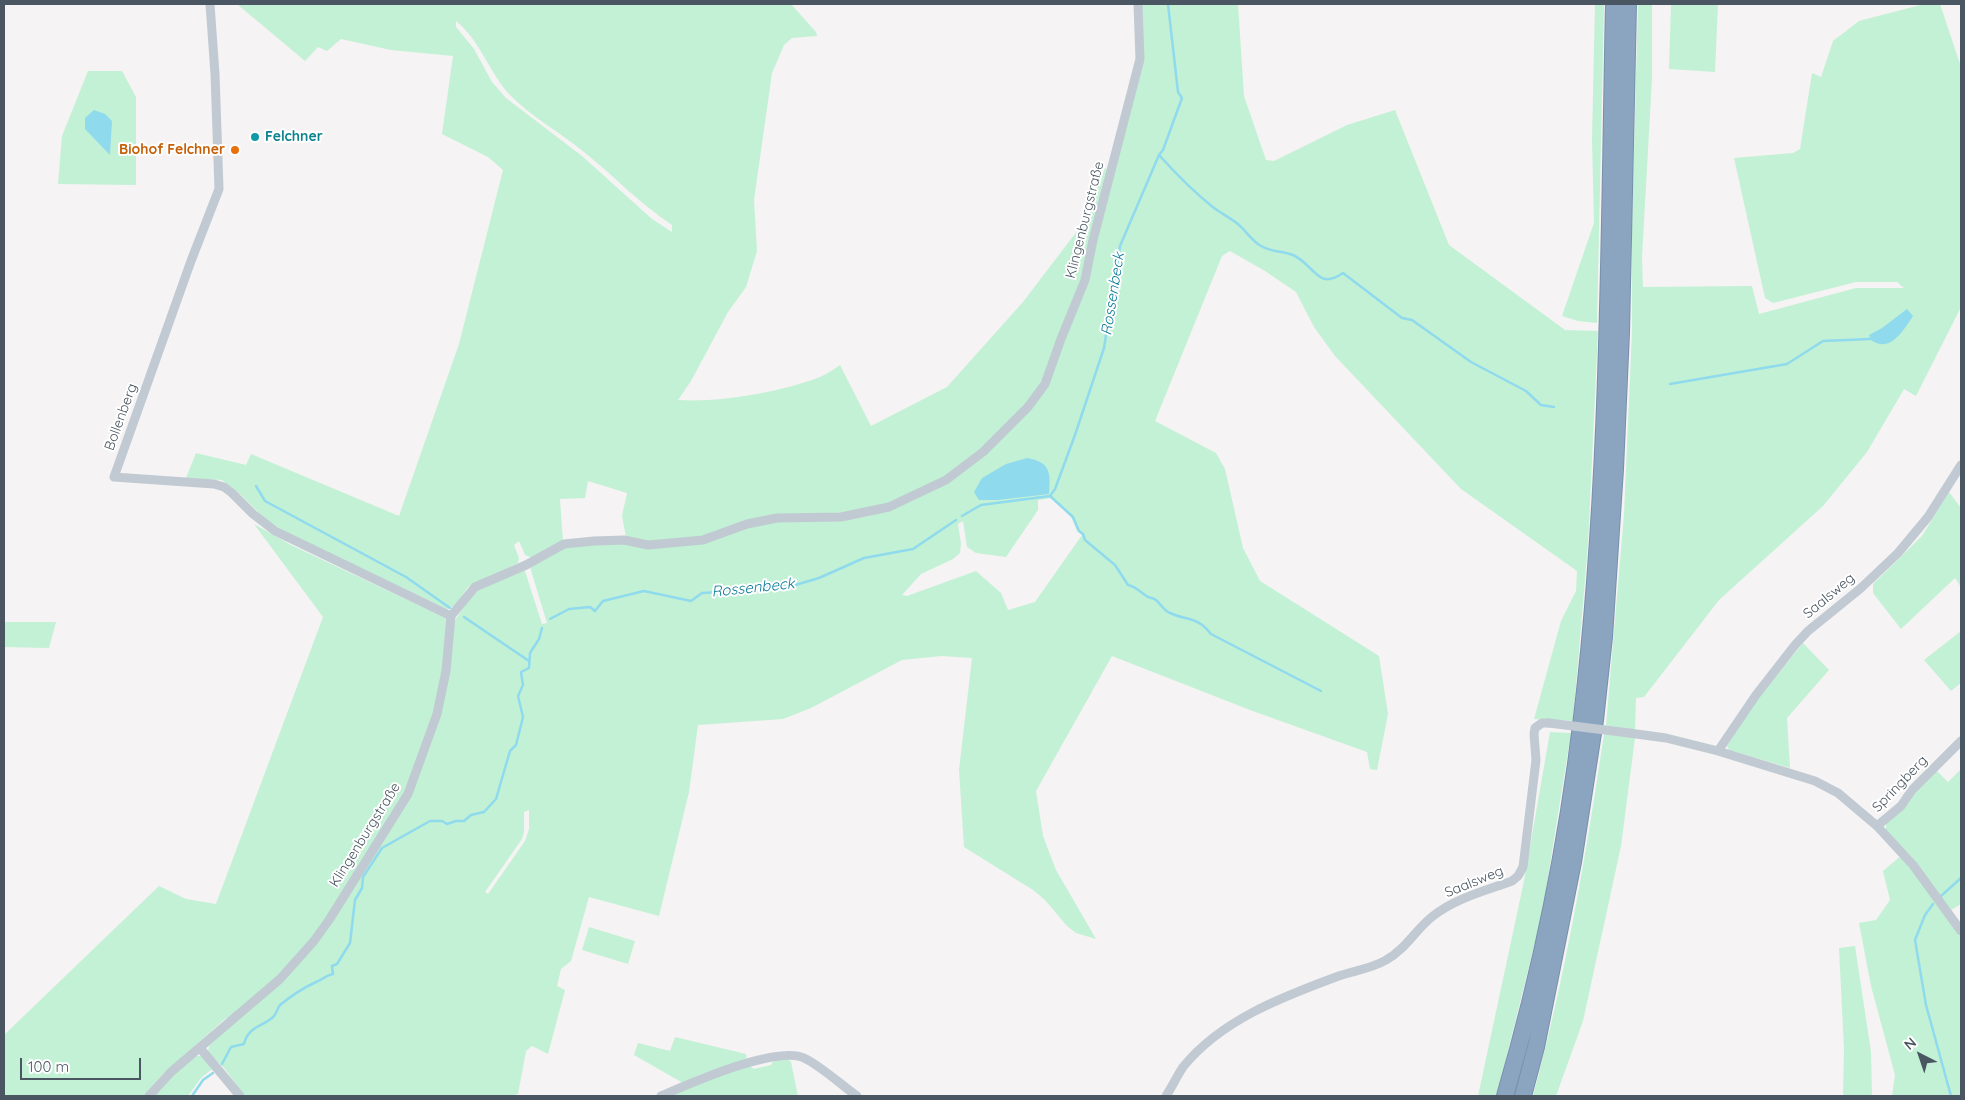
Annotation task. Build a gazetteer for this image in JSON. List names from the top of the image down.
{
  "streets": {
    "street": [
      "Klingenburgstraße",
      "Bollenberg",
      "Saalsweg",
      "Springberg"
    ]
  },
  "crossings": [
    ["Klingenburgstraße", "Bollenberg"],
    ["Saalsweg", "Springberg"]
  ],
  "water": ["Rossenbeck"],
  "places": ["Felchner", "Biohof Felchner"],
  "scale_bar": "100 m",
  "north": "top left"
}
